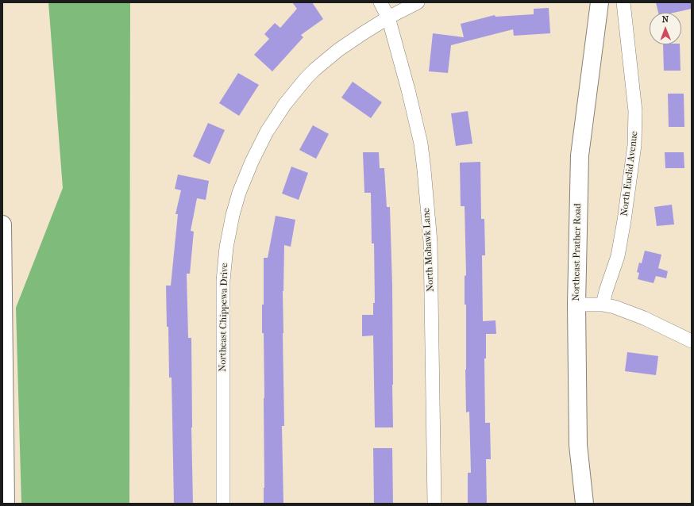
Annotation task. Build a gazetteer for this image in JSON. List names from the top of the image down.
{
  "streets": {
    "main road": ["Northeast Prather Road"],
    "street": ["North Euclid Avenue", "North Mohawk Lane", "Northeast Chippewa Drive"]
  },
  "crossings": [
    ["North Mohawk Lane", "Northeast Chippewa Drive"]
  ],
  "north": "top"
}
